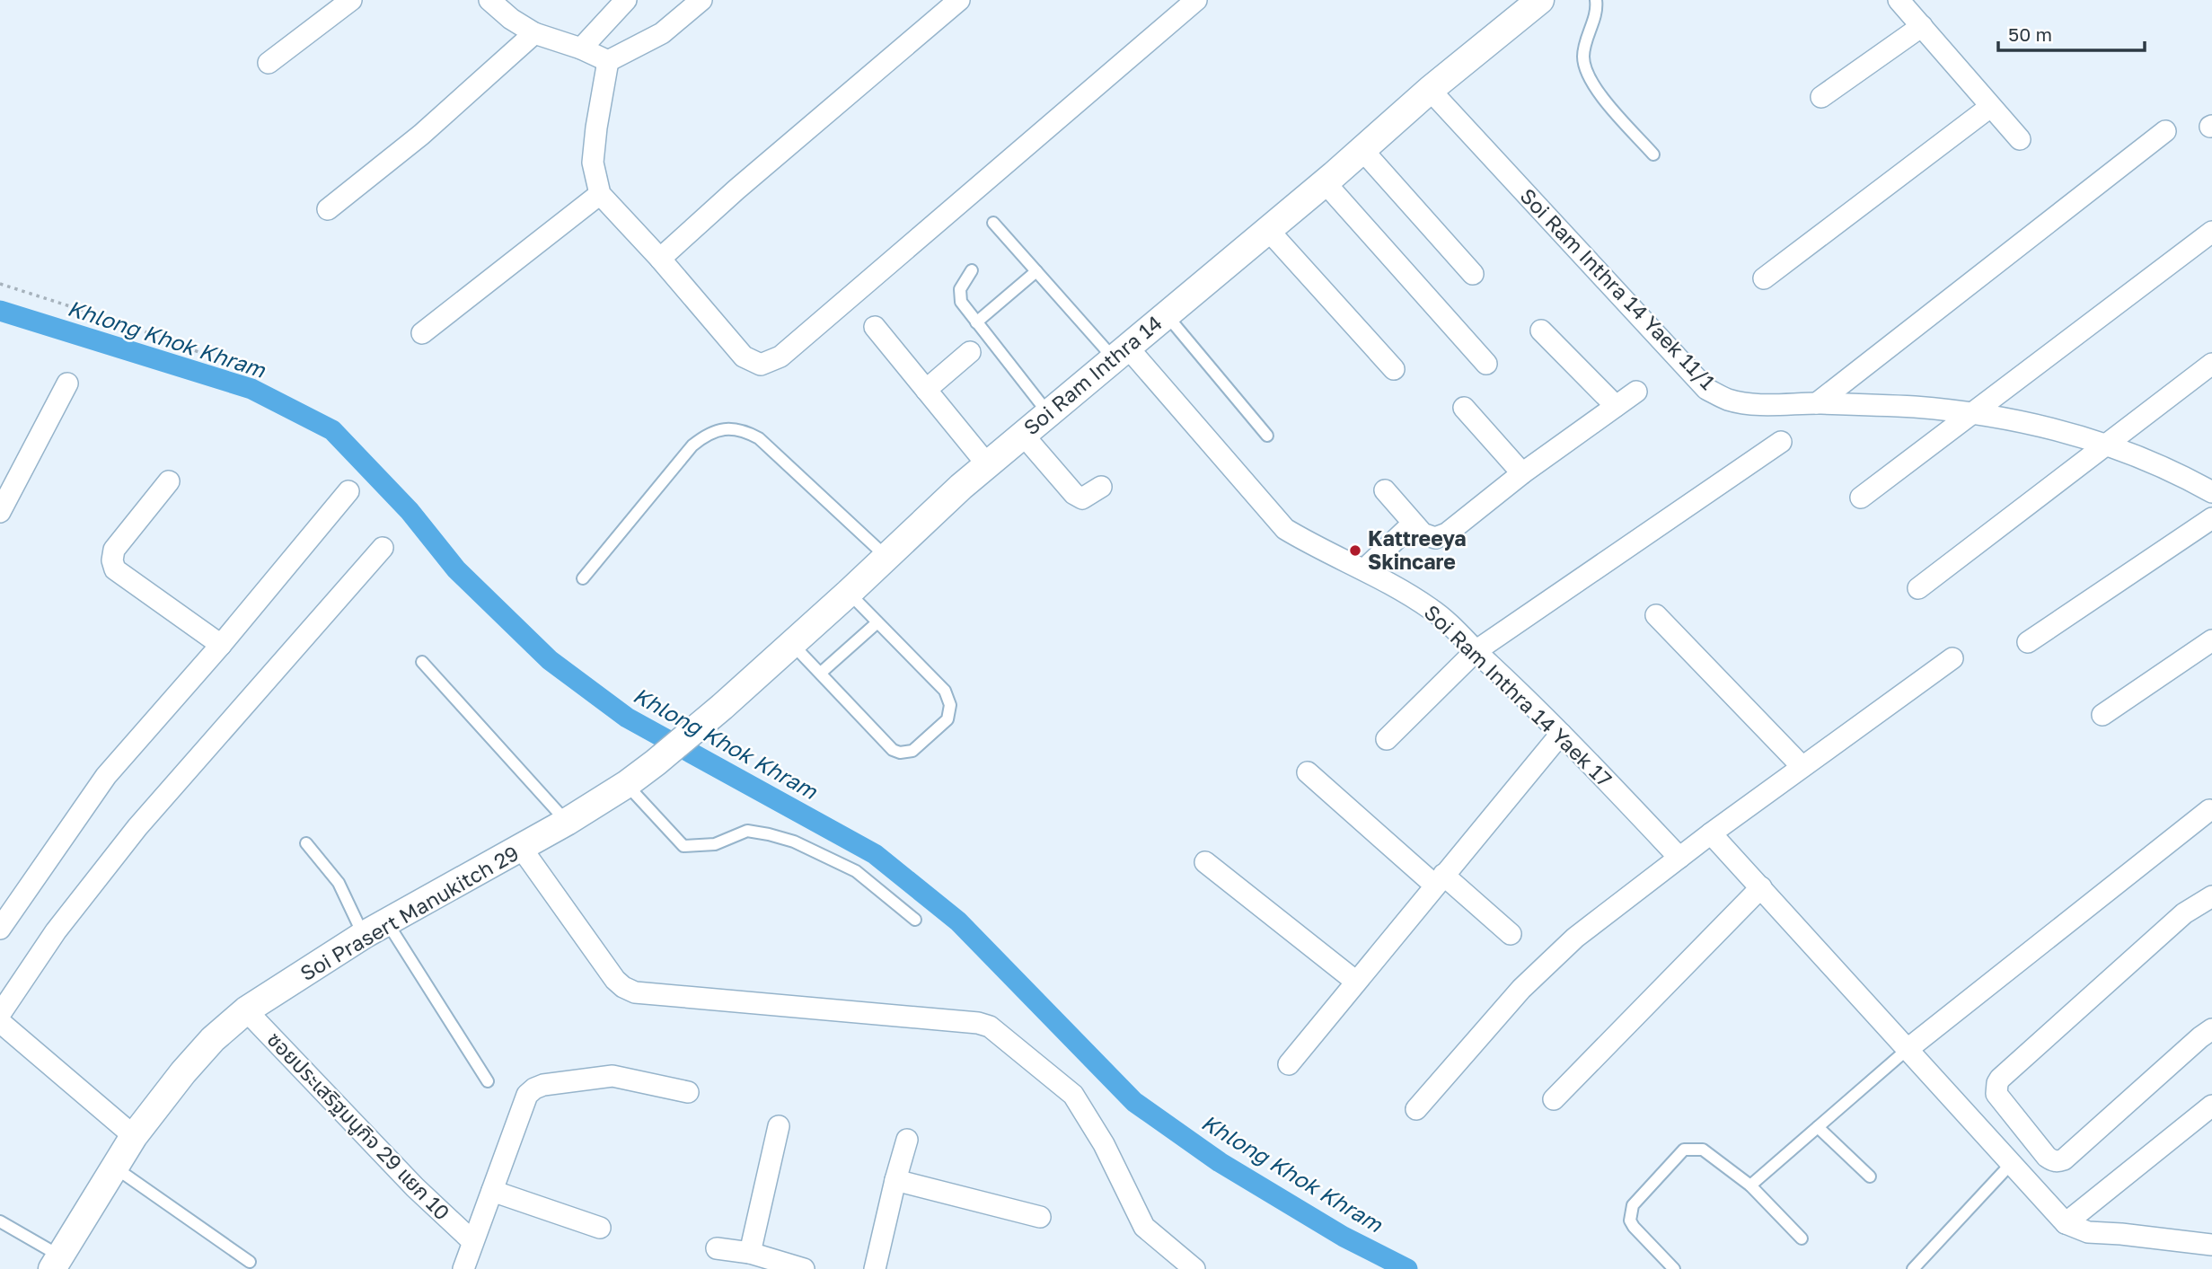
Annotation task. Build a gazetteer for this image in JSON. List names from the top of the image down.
{
  "streets": {
    "street": [
      "Soi Ram Inthra 14 Yaek 11/1",
      "Soi Ram Inthra 14",
      "Soi Ram Inthra 14 Yaek 17",
      "Soi Prasert Manukitch 29",
      "ซอยประเสริฐมนูกิจ 29 แยก 10"
    ]
  },
  "crossings": [
    ["Soi Ram Inthra 14 Yaek 11/1", "Soi Ram Inthra 14"],
    ["Soi Ram Inthra 14", "Soi Ram Inthra 14 Yaek 17"],
    ["Soi Ram Inthra 14", "Soi Prasert Manukitch 29"],
    ["Soi Prasert Manukitch 29", "ซอยประเสริฐมนูกิจ 29 แยก 10"]
  ],
  "water": ["Khlong Khok Khram"],
  "places": ["Kattreeya Skincare"],
  "scale_bar": "50 m"
}
